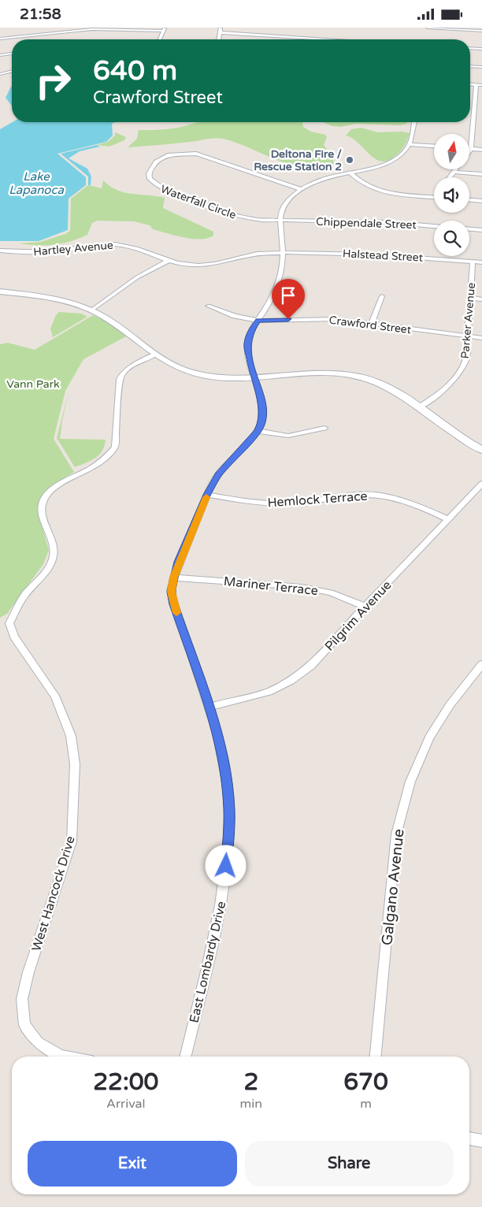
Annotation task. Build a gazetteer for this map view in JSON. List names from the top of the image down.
{
  "streets": {
    "street": [
      "Waterfall Circle",
      "Chippendale Street",
      "Hartley Avenue",
      "Halstead Street",
      "Parker Avenue",
      "Crawford Street",
      "Hemlock Terrace",
      "Mariner Terrace",
      "Pilgrim Avenue",
      "Galgano Avenue",
      "West Hancock Drive",
      "East Lombardy Drive"
    ]
  },
  "crossings": [
    ["Waterfall Circle", "Chippendale Street"],
    ["Waterfall Circle", "East Lombardy Drive"],
    ["Chippendale Street", "East Lombardy Drive"],
    ["Hartley Avenue", "Halstead Street"],
    ["Hartley Avenue", "East Lombardy Drive"],
    ["Halstead Street", "Parker Avenue"],
    ["Halstead Street", "East Lombardy Drive"],
    ["Parker Avenue", "Crawford Street"],
    ["Crawford Street", "East Lombardy Drive"],
    ["Hemlock Terrace", "Pilgrim Avenue"],
    ["Hemlock Terrace", "East Lombardy Drive"],
    ["Mariner Terrace", "Pilgrim Avenue"],
    ["Mariner Terrace", "East Lombardy Drive"],
    ["Pilgrim Avenue", "East Lombardy Drive"]
  ],
  "water": ["Lake Lapanoca"],
  "parks": ["Vann Park"],
  "places": ["Deltona Fire / Rescue Station 2"],
  "north": "top",
  "page": {
    "status": "21:58",
    "turn": ["640 m", "Crawford Street"],
    "eta": [
      "22:00",
      "Arrival",
      "2",
      "min",
      "670",
      "m"
    ],
    "buttons": ["Exit", "Share"]
  }
}
